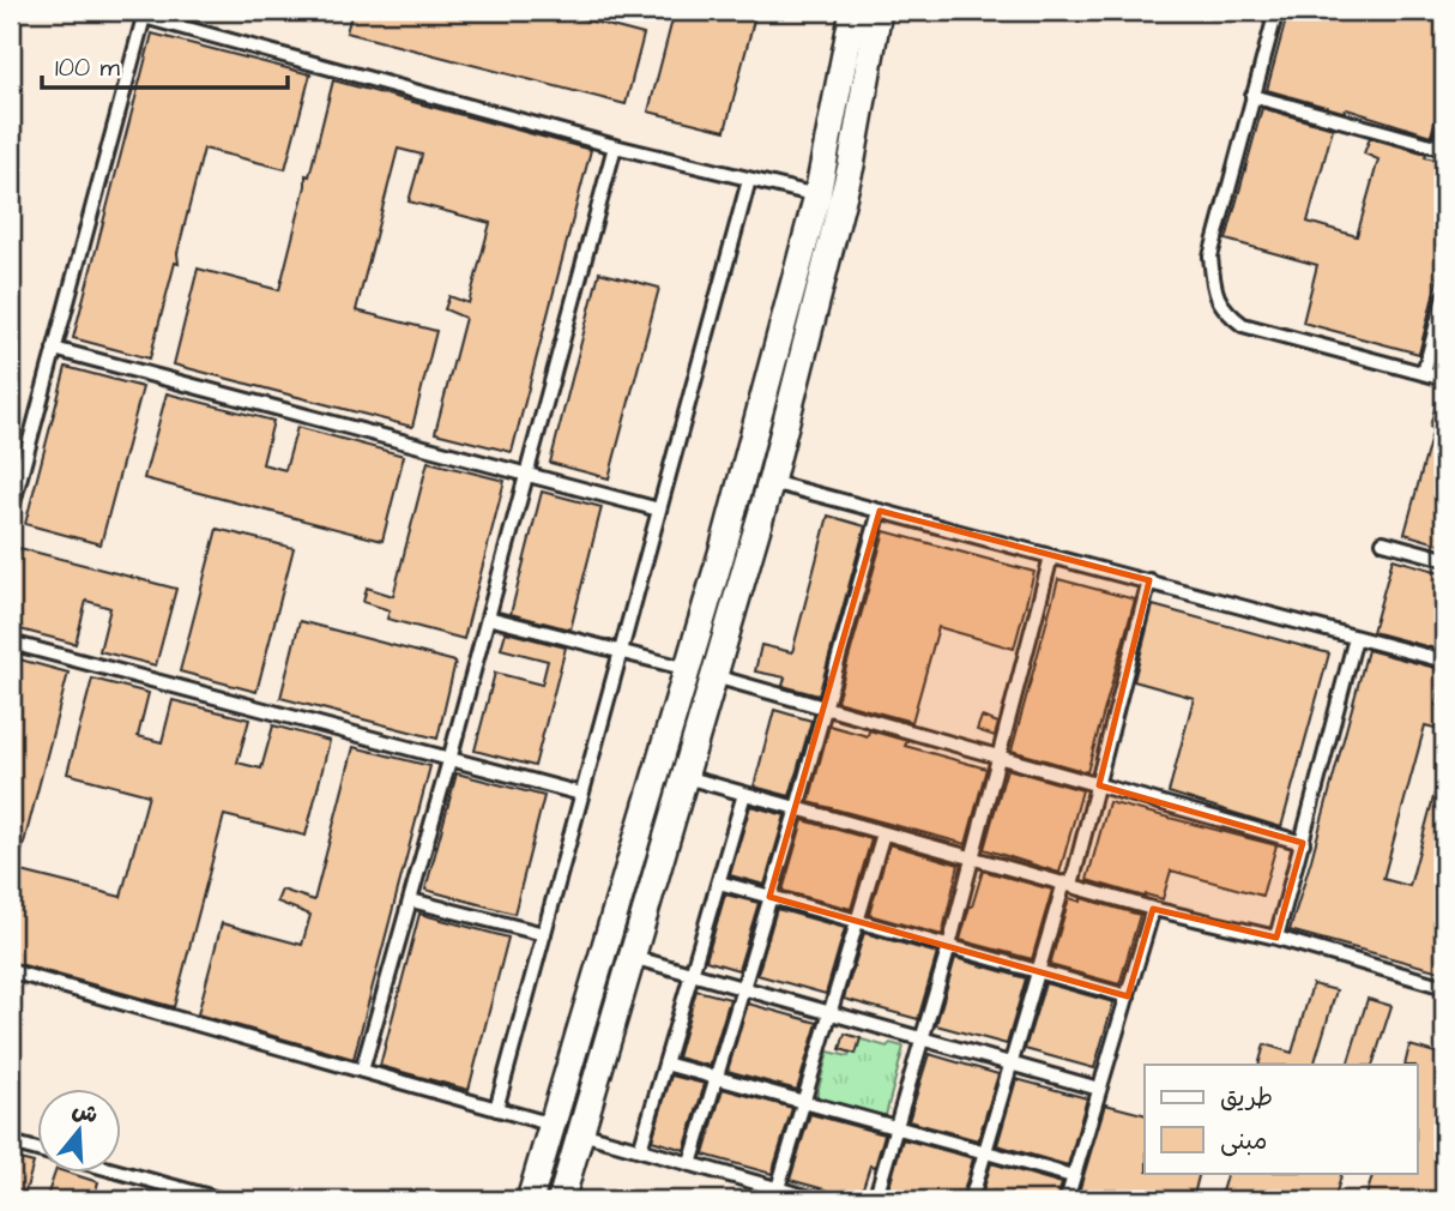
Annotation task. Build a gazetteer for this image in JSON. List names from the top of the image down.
{
  "legend": ["طريق", "مبنى"],
  "scale_bar": "100 m",
  "north": "top"
}
